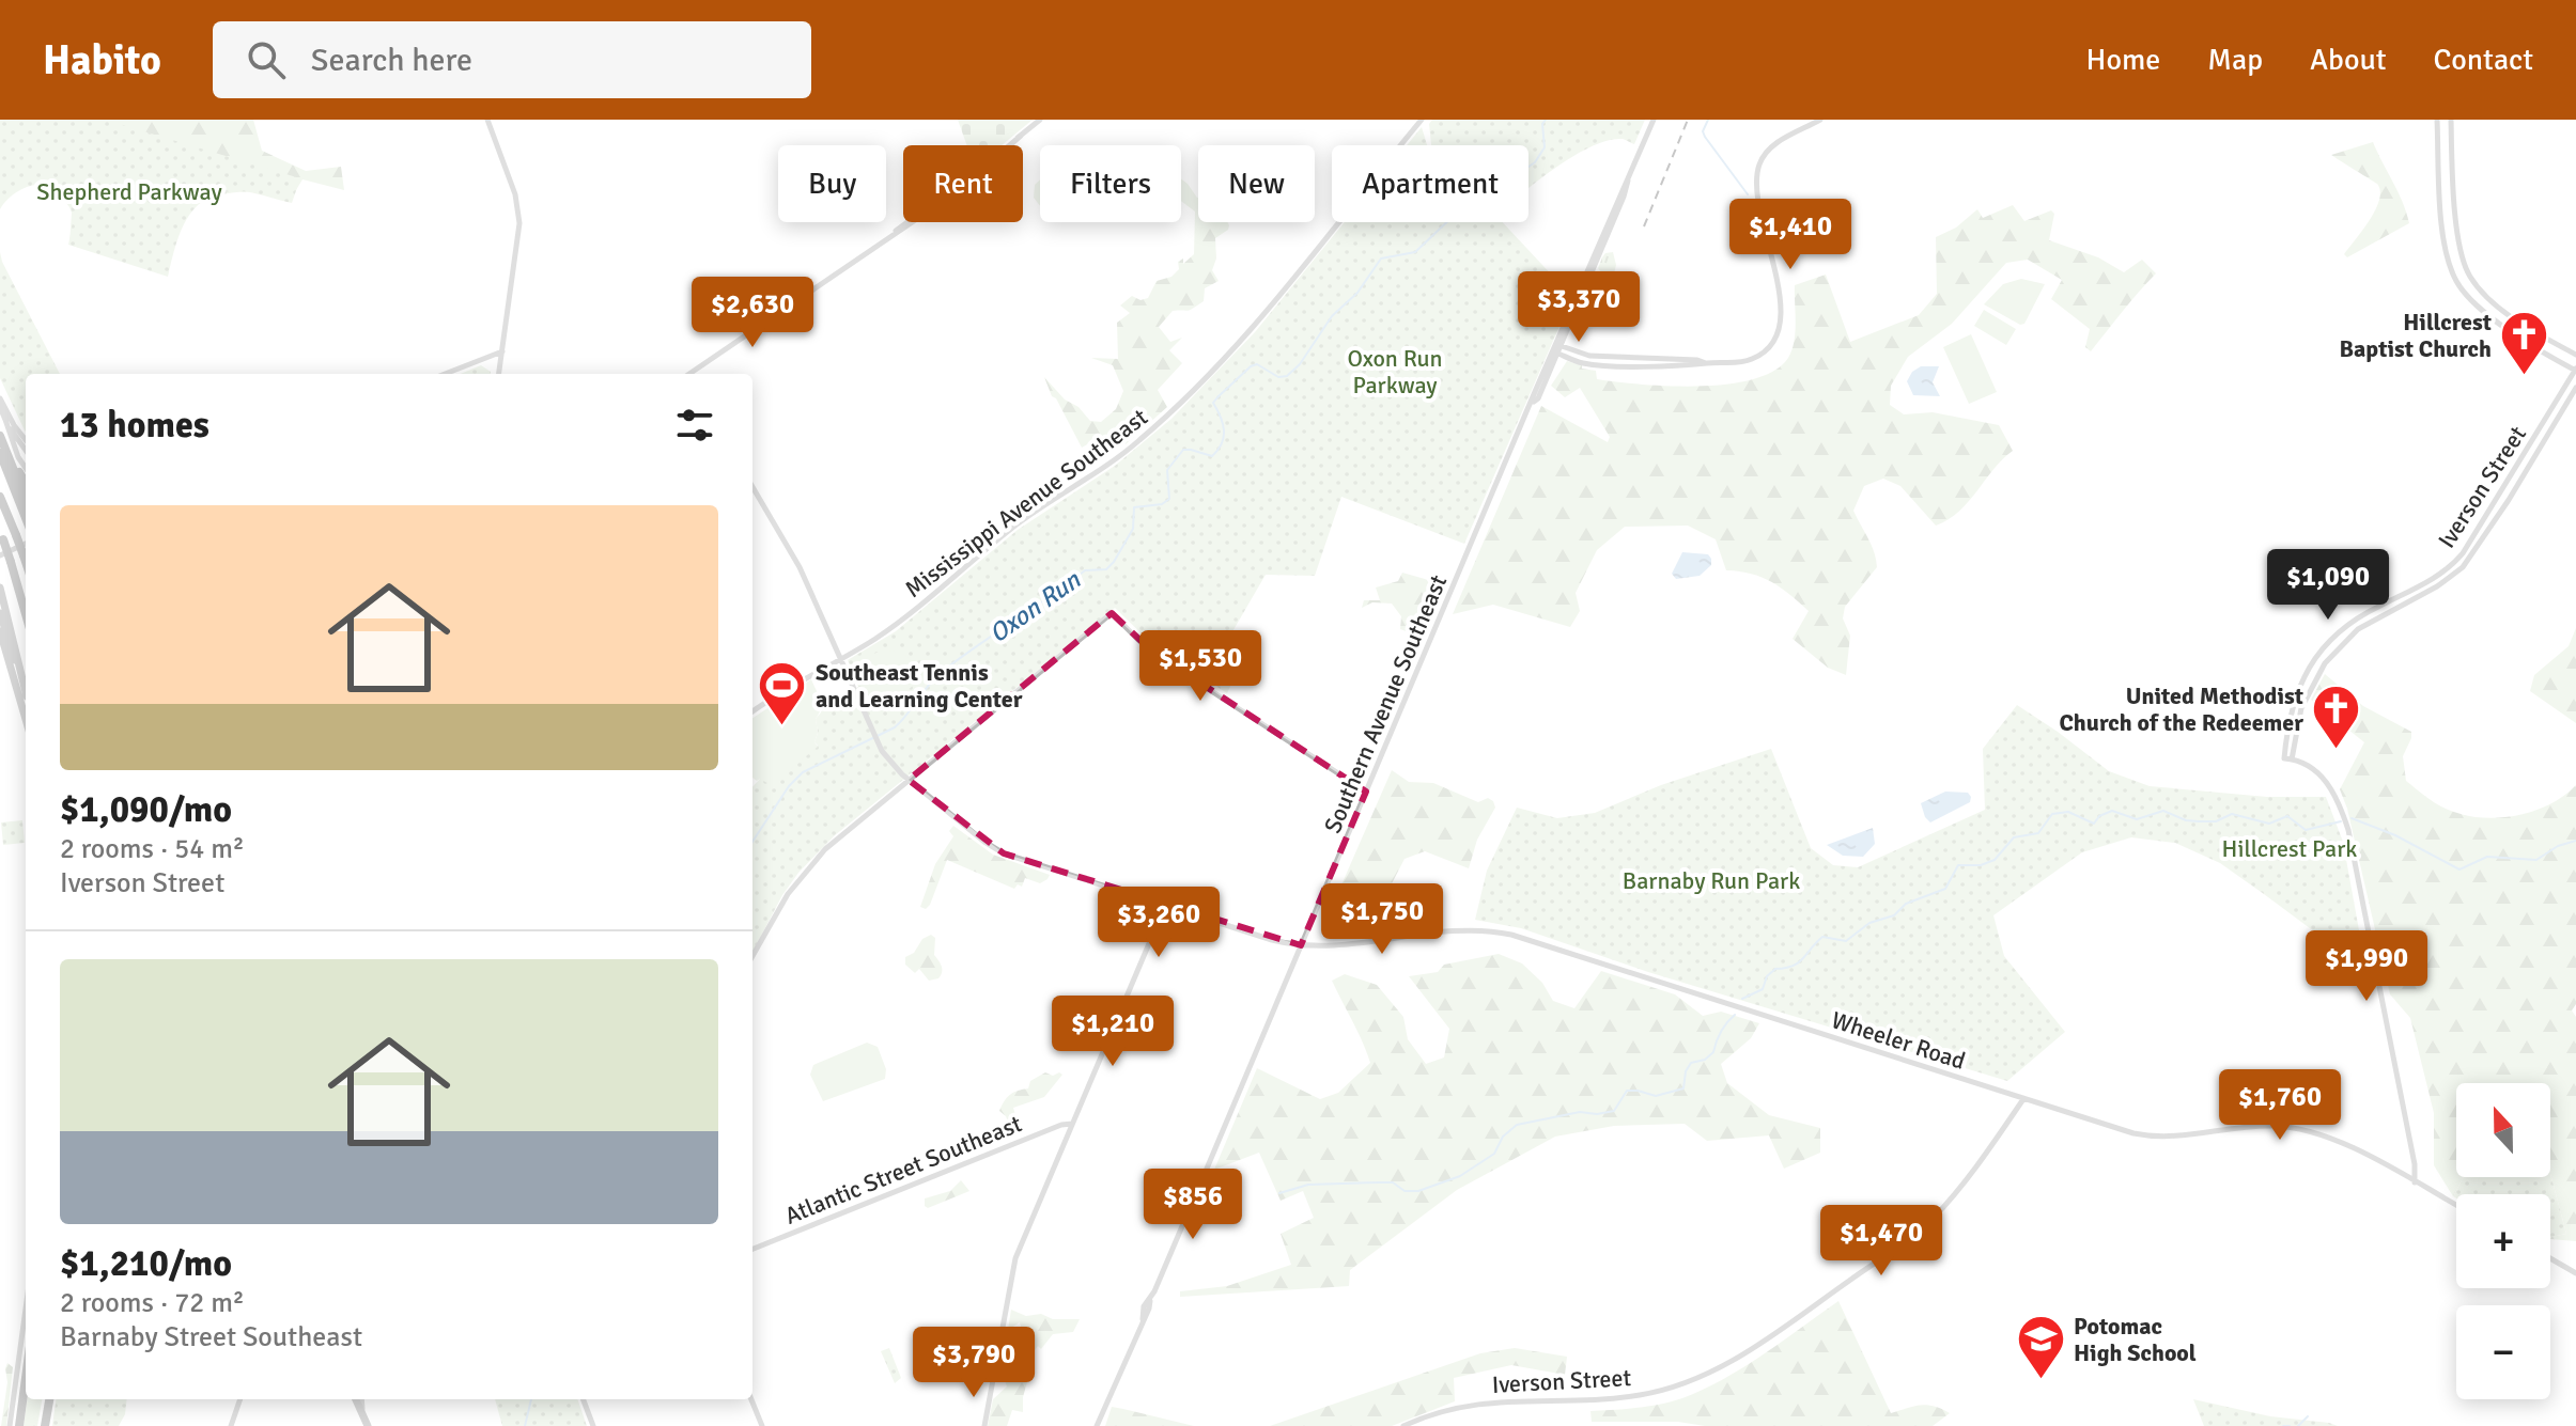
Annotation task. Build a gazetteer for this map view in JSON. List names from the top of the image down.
{
  "streets": {
    "main road": [
      "Iverson Street",
      "Mississippi Avenue Southeast",
      "Southern Avenue Southeast",
      "Wheeler Road",
      "Atlantic Street Southeast"
    ]
  },
  "crossings": [
    ["Iverson Street", "Wheeler Road"],
    ["Mississippi Avenue Southeast", "Wheeler Road"],
    ["Southern Avenue Southeast", "Wheeler Road"]
  ],
  "water": ["Oxon Run"],
  "parks": [
    "Shepherd Parkway",
    "Oxon Run Parkway",
    "Hillcrest Park",
    "Barnaby Run Park"
  ],
  "places": {
    "church": ["Hillcrest Baptist Church", "United Methodist Church of the Redeemer"],
    "sports": ["Southeast Tennis and Learning Center"],
    "school or university": ["Potomac High School"]
  },
  "north": "top",
  "page": {
    "header": "Habito",
    "search": "Search here",
    "nav": [
      "Home",
      "Map",
      "About",
      "Contact"
    ],
    "chip": [
      "Buy",
      "Rent",
      "Filters",
      "New",
      "Apartment"
    ],
    "price": [
      "$1,410",
      "$3,370",
      "$2,630",
      "$1,090",
      "$1,530",
      "$1,750",
      "$3,260",
      "$1,990",
      "$1,210",
      "$1,760",
      "$856",
      "$1,470",
      "$3,790"
    ],
    "heading": "13 homes",
    "list": [
      {
        "name": "$1,090/mo",
        "note": "2 rooms · 54 m² · Iverson Street"
      },
      {
        "name": "$1,210/mo",
        "note": "2 rooms · 72 m² · Barnaby Street Southeast"
      }
    ],
    "map_buttons": ["+", "−"]
  }
}
